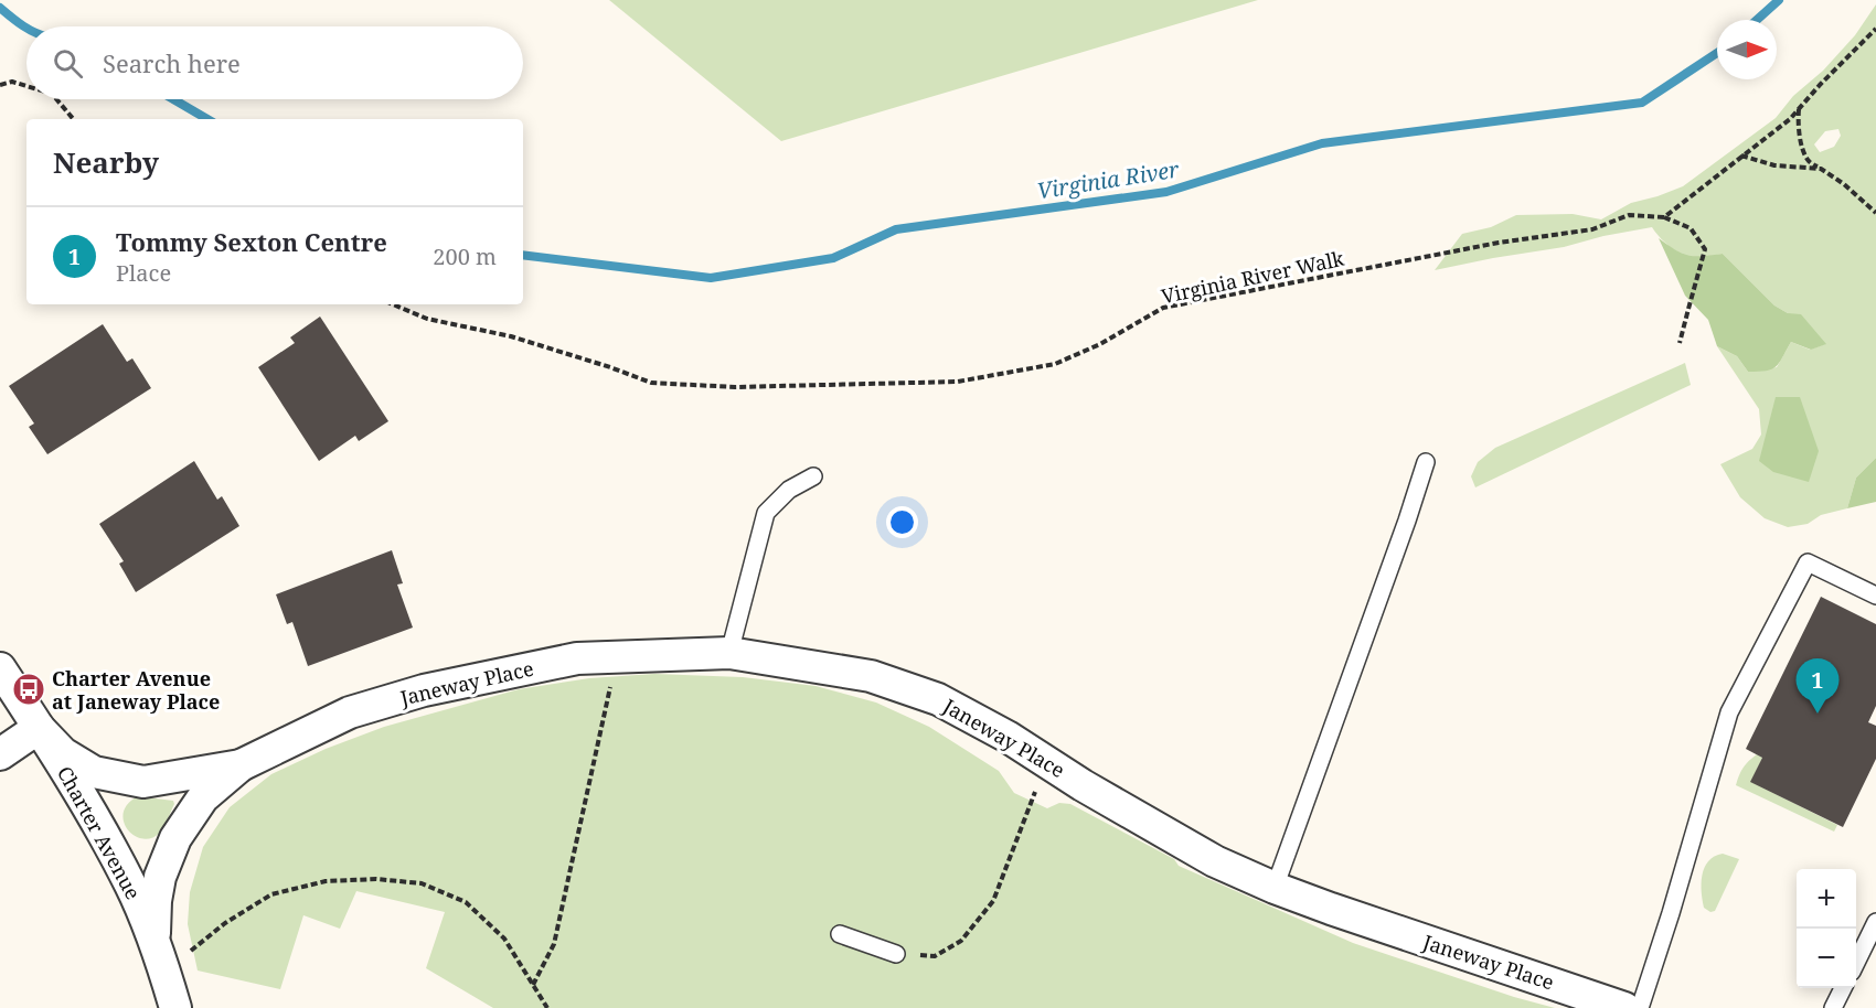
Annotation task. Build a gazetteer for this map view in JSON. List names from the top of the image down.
{
  "streets": {
    "street": ["Janeway Place", "Charter Avenue"],
    "path": ["Virginia River Walk"]
  },
  "crossings": [
    ["Janeway Place", "Charter Avenue"]
  ],
  "water": ["Virginia River"],
  "places": {
    "bus stop": ["Charter Avenue at Janeway Place"]
  },
  "north": "right",
  "page": {
    "search": "Search here",
    "heading": "Nearby",
    "list": [
      {
        "mark": "1",
        "name": "Tommy Sexton Centre",
        "note": "Place",
        "value": "200 m"
      }
    ],
    "pins": "1",
    "map_buttons": ["+", "−"]
  }
}
